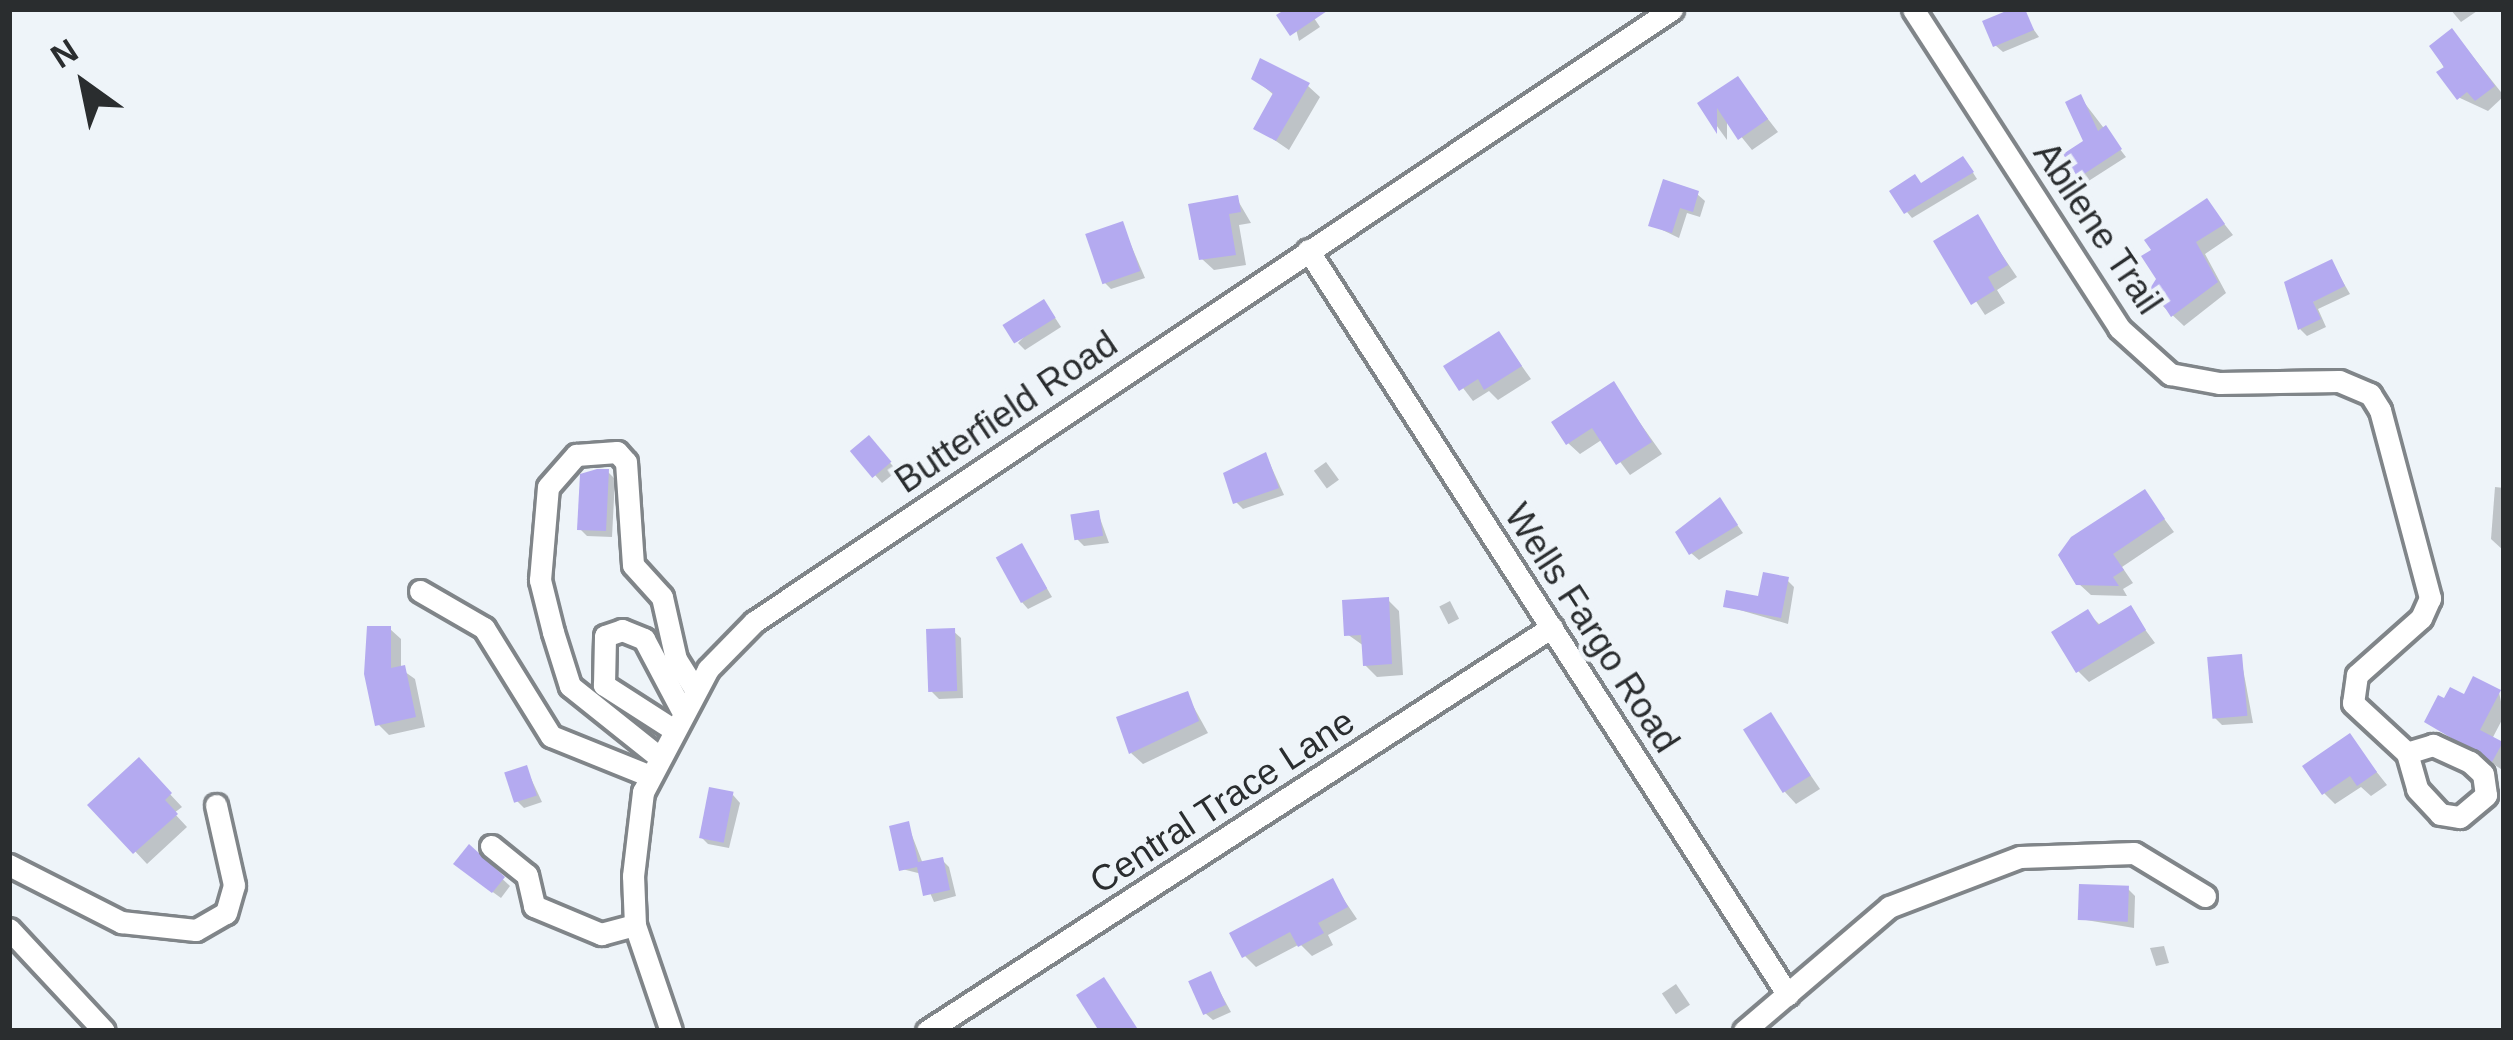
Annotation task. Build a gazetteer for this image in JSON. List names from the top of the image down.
{
  "streets": {
    "street": [
      "Abilene Trail",
      "Butterfield Road",
      "Wells Fargo Road",
      "Central Trace Lane"
    ]
  },
  "crossings": [
    ["Butterfield Road", "Wells Fargo Road"],
    ["Wells Fargo Road", "Central Trace Lane"]
  ],
  "north": "top left"
}
